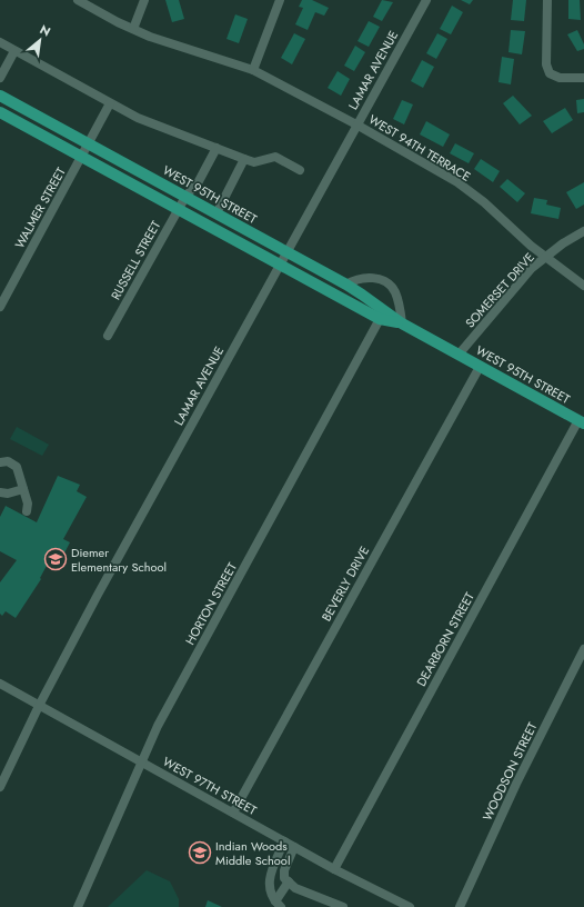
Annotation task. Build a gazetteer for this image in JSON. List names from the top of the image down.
{
  "streets": {
    "main road": ["WEST 95TH STREET"],
    "street": [
      "LAMAR AVENUE",
      "WEST 94TH TERRACE",
      "WALMER STREET",
      "RUSSELL STREET",
      "SOMERSET DRIVE",
      "BEVERLY DRIVE",
      "HORTON STREET",
      "DEARBORN STREET",
      "WOODSON STREET",
      "WEST 97TH STREET"
    ]
  },
  "crossings": [
    ["LAMAR AVENUE", "WEST 94TH TERRACE"],
    ["LAMAR AVENUE", "WEST 95TH STREET"],
    ["LAMAR AVENUE", "WEST 97TH STREET"],
    ["WEST 94TH TERRACE", "SOMERSET DRIVE"],
    ["WEST 95TH STREET", "WALMER STREET"],
    ["WEST 95TH STREET", "RUSSELL STREET"],
    ["WEST 95TH STREET", "SOMERSET DRIVE"],
    ["WEST 95TH STREET", "BEVERLY DRIVE"],
    ["WEST 95TH STREET", "HORTON STREET"],
    ["WEST 95TH STREET", "DEARBORN STREET"],
    ["BEVERLY DRIVE", "WEST 97TH STREET"],
    ["HORTON STREET", "WEST 97TH STREET"],
    ["DEARBORN STREET", "WEST 97TH STREET"]
  ],
  "places": {
    "school or university": ["Diemer Elementary School", "Indian Woods Middle School"]
  },
  "north": "top right"
}
